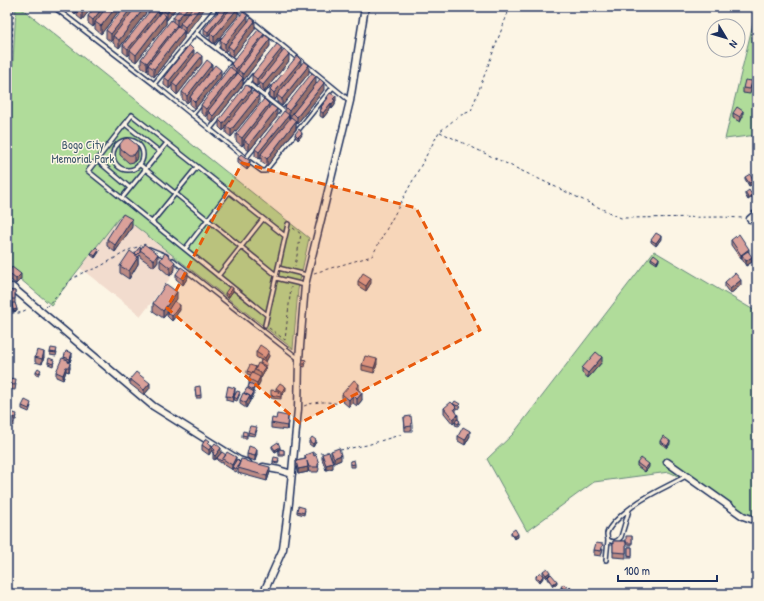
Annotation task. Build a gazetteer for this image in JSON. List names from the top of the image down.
{
  "parks": ["Bogo City Memorial Park"],
  "scale_bar": "100 m",
  "north": "bottom right"
}
